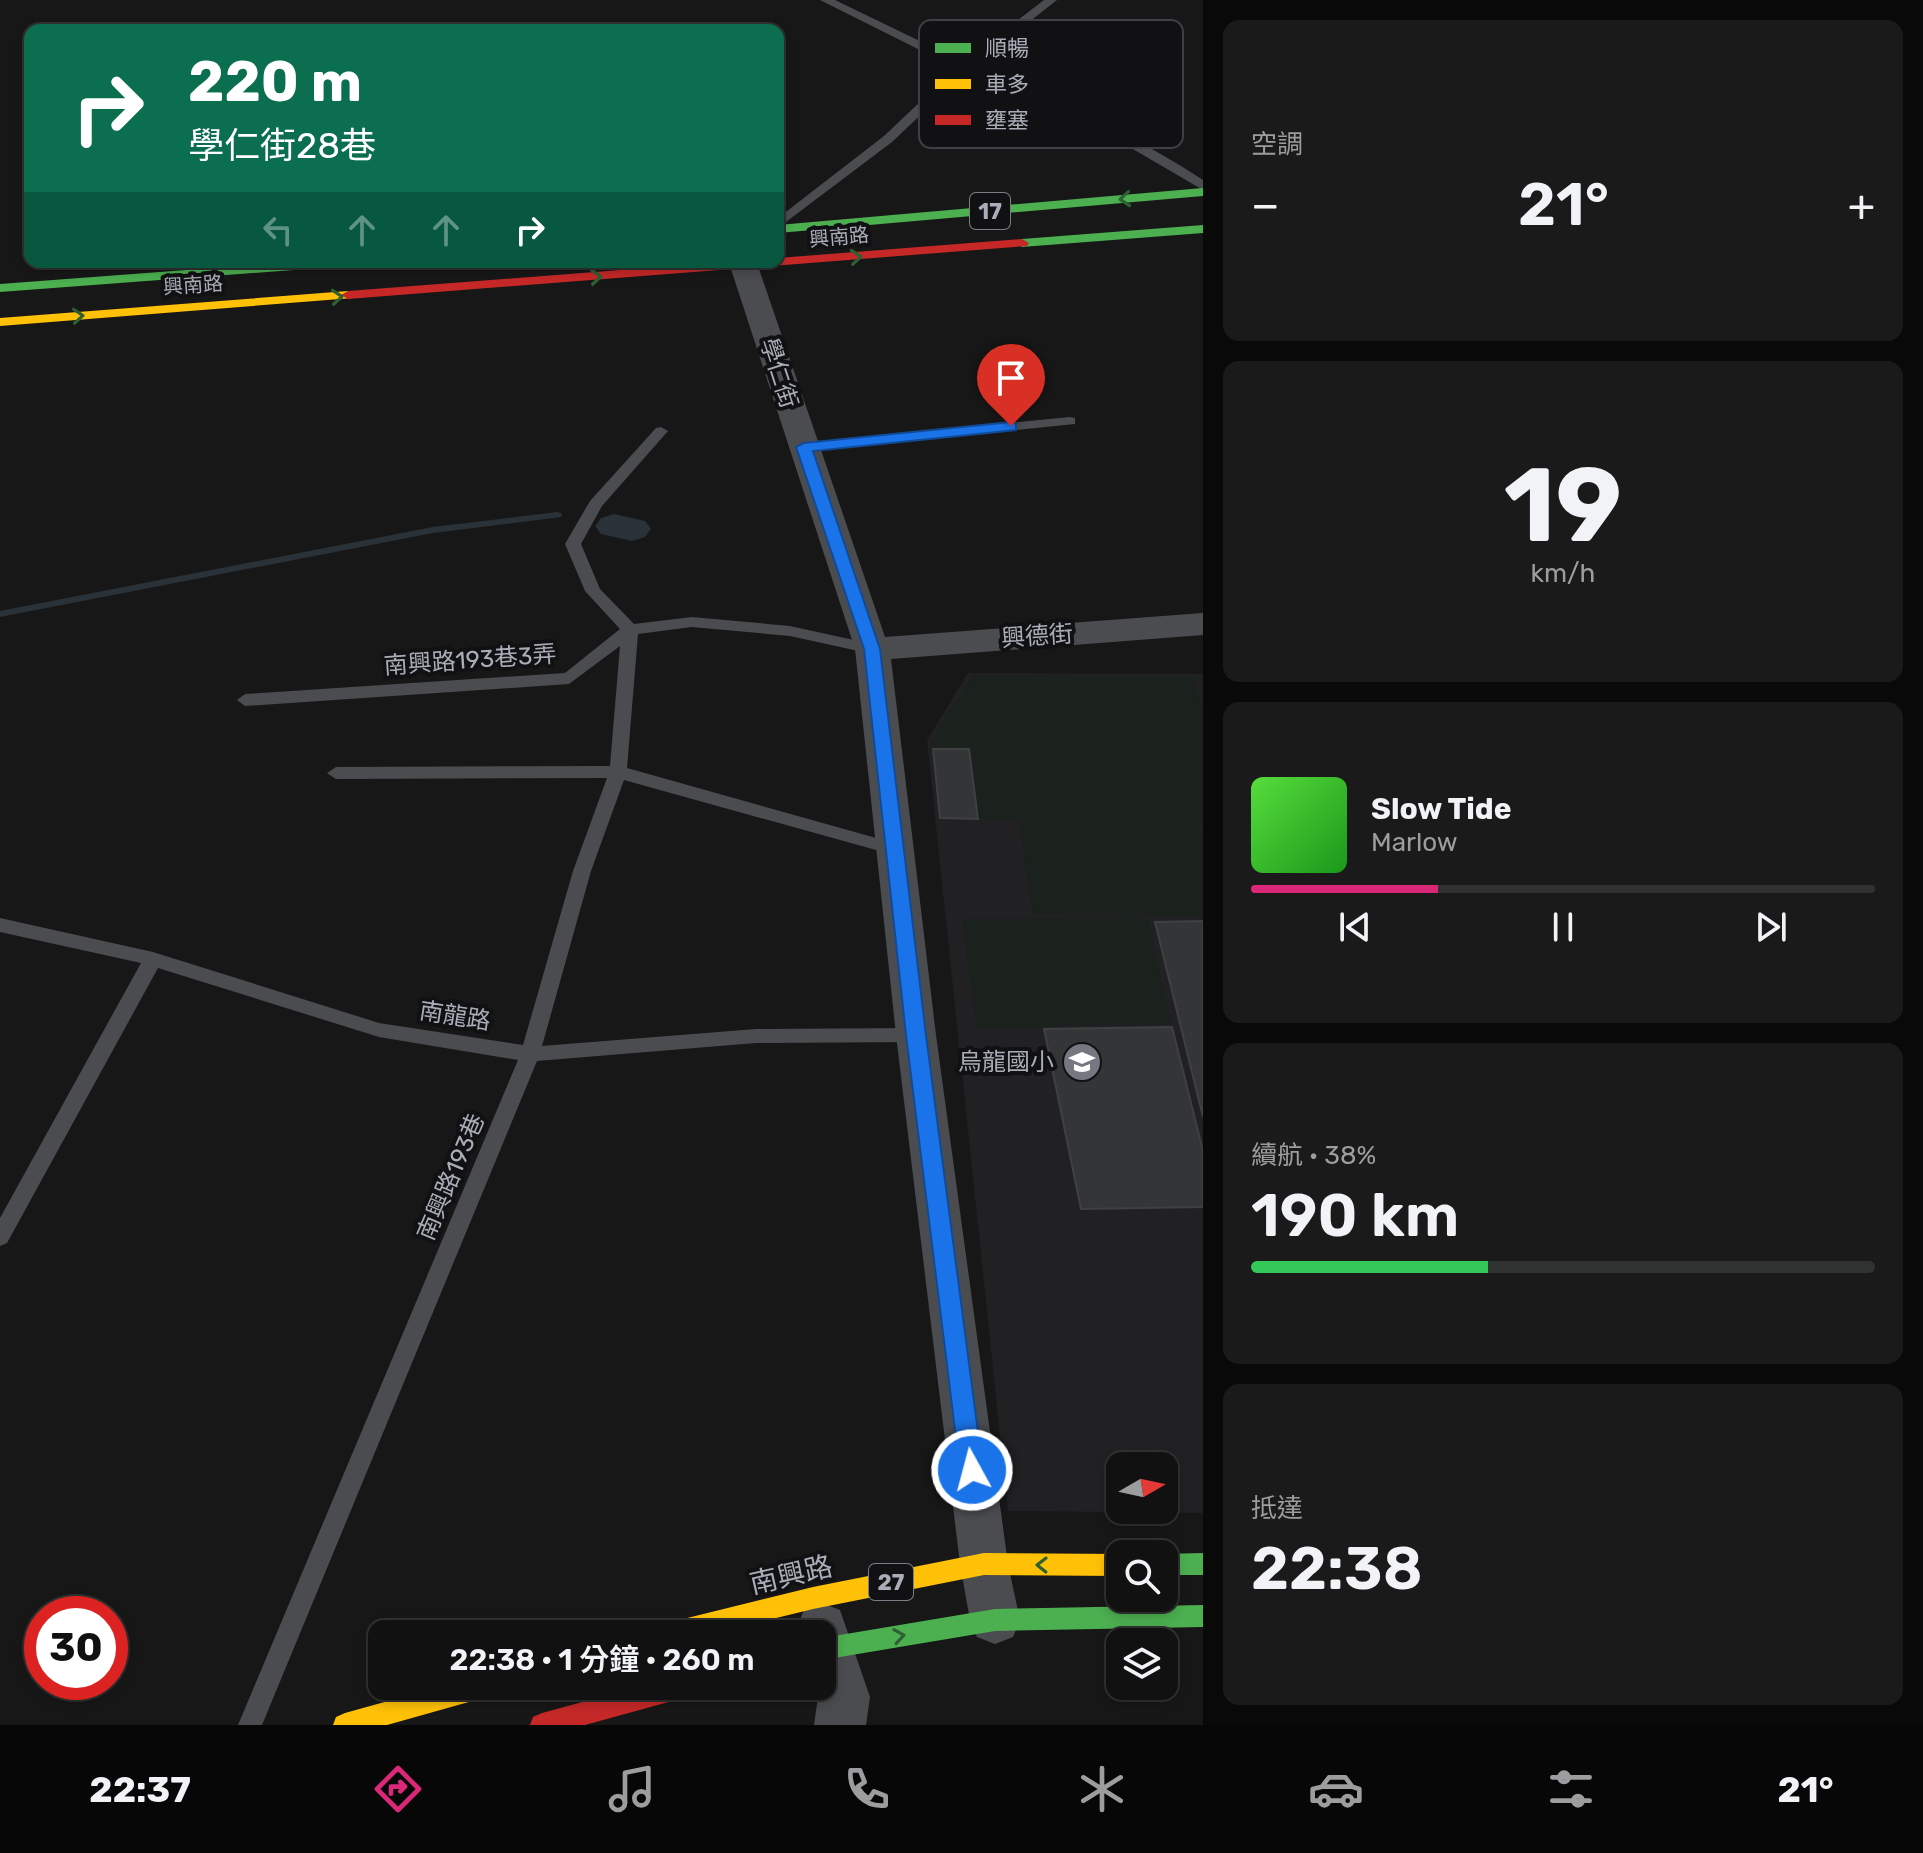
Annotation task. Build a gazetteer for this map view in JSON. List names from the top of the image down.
{
  "streets": {
    "main road": [
      "17",
      "興南路",
      "南興路",
      "27"
    ],
    "street": ["學仁街", "興德街"],
    "lane": ["南興路193巷3弄", "南龍路", "南興路193巷"]
  },
  "crossings": [
    ["學仁街", "興德街"],
    ["學仁街", "南龍路"],
    ["學仁街", "南興路"],
    ["學仁街", "27"],
    ["南興路193巷3弄", "南興路193巷"],
    ["南龍路", "南興路193巷"]
  ],
  "places": {
    "school or university": ["烏龍國小"]
  },
  "legend": ["順暢", "車多", "壅塞"],
  "north": "right",
  "page": {
    "tile": [
      "空調",
      ["19", "km/h"],
      ["續航 · 38%", "190 km"],
      ["抵達", "22:38"]
    ],
    "turn": ["220 m", "學仁街28巷"],
    "heat": ["−", "21°", "+"],
    "song": ["Slow Tide", "Marlow"],
    "limit": "30",
    "trip": "22:38 · 1 分鐘 · 260 m",
    "tabs": ["22:37", "21°"]
  }
}
